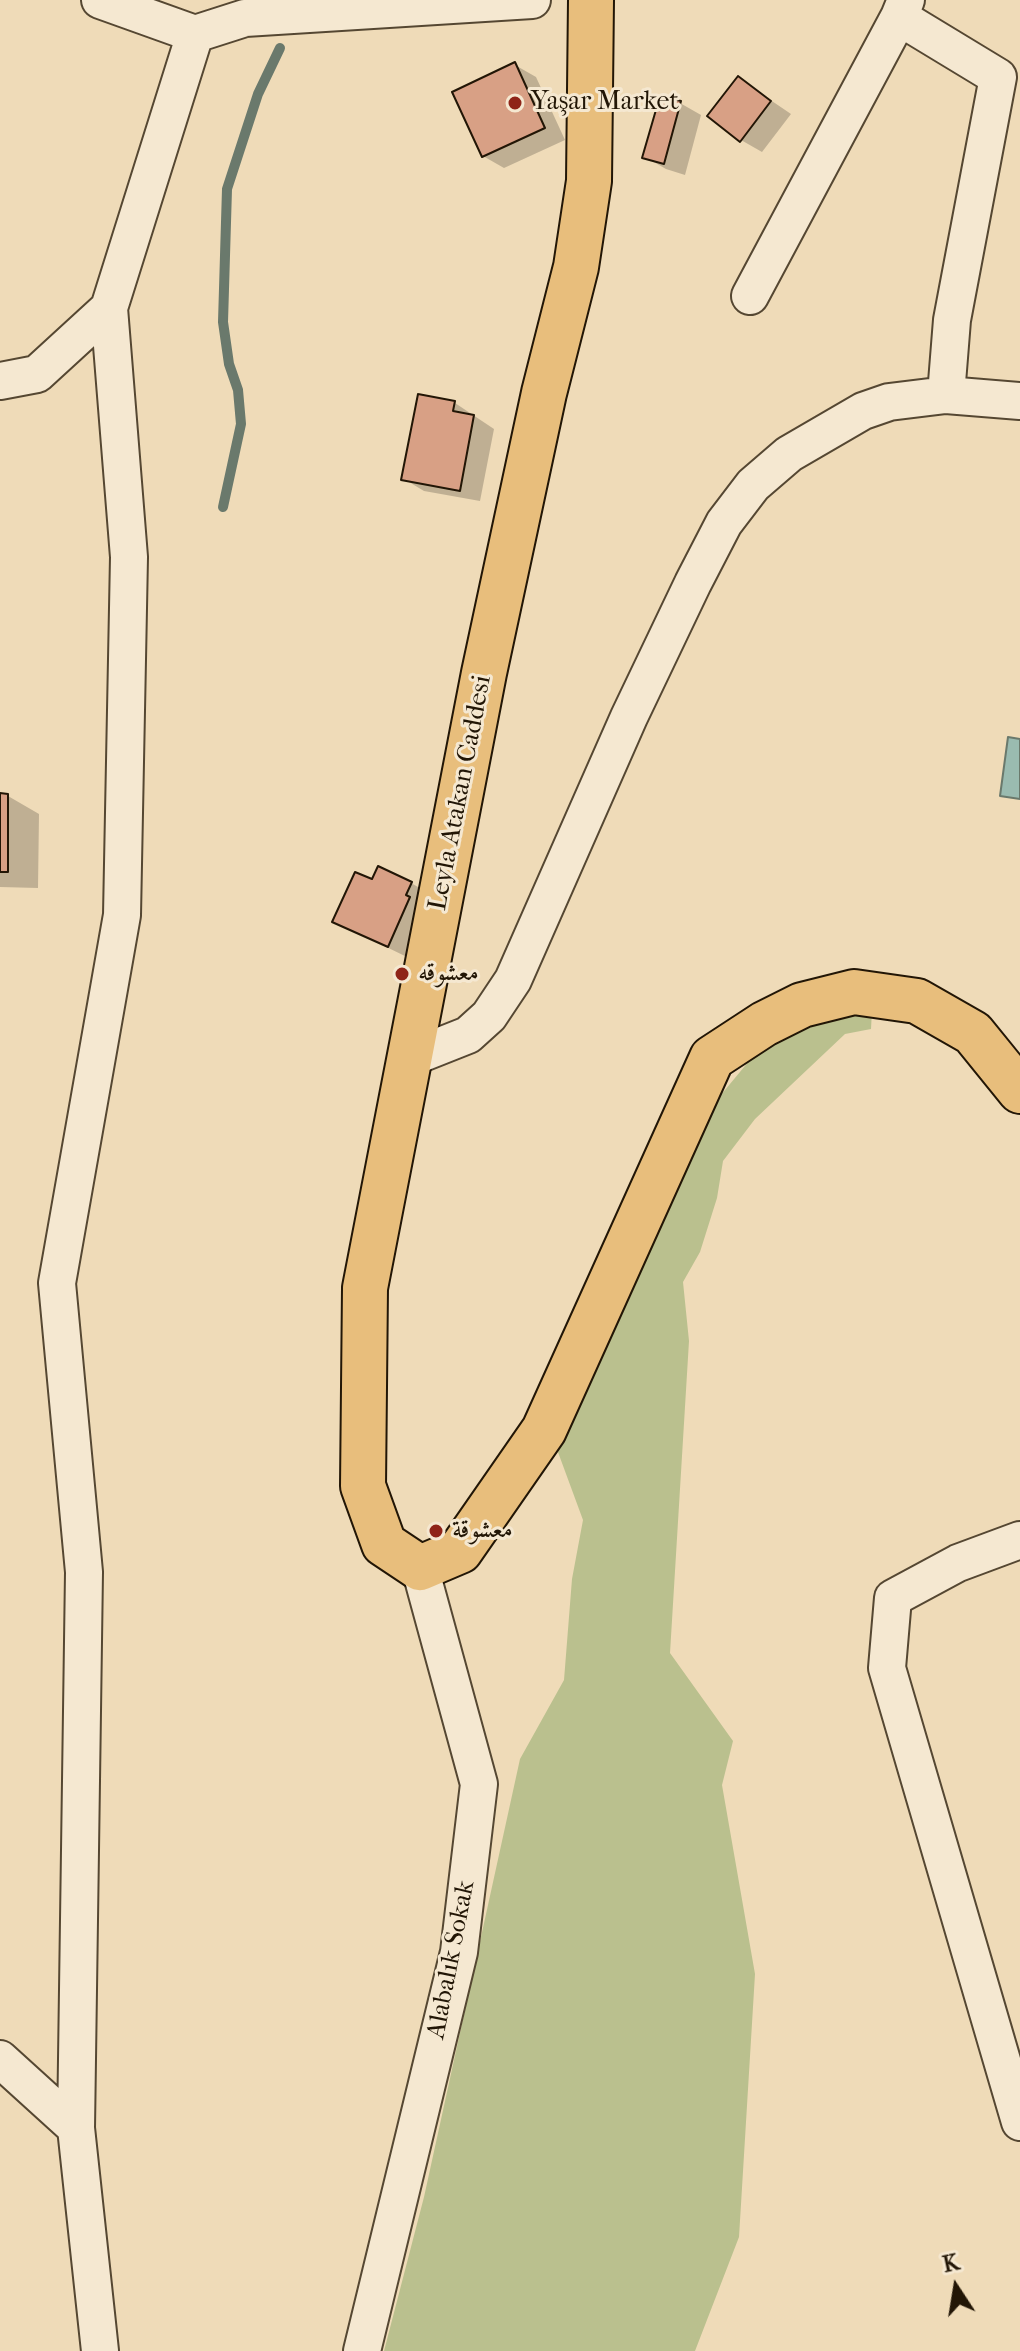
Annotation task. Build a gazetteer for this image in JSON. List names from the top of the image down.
{
  "streets": {
    "main road": ["Leyla Atakan Caddesi"],
    "street": ["Alabalık Sokak"]
  },
  "crossings": [
    ["Leyla Atakan Caddesi", "Alabalık Sokak"]
  ],
  "places": ["Yaşar Market", "معشوقه", "معشوقة"],
  "north": "top"
}
